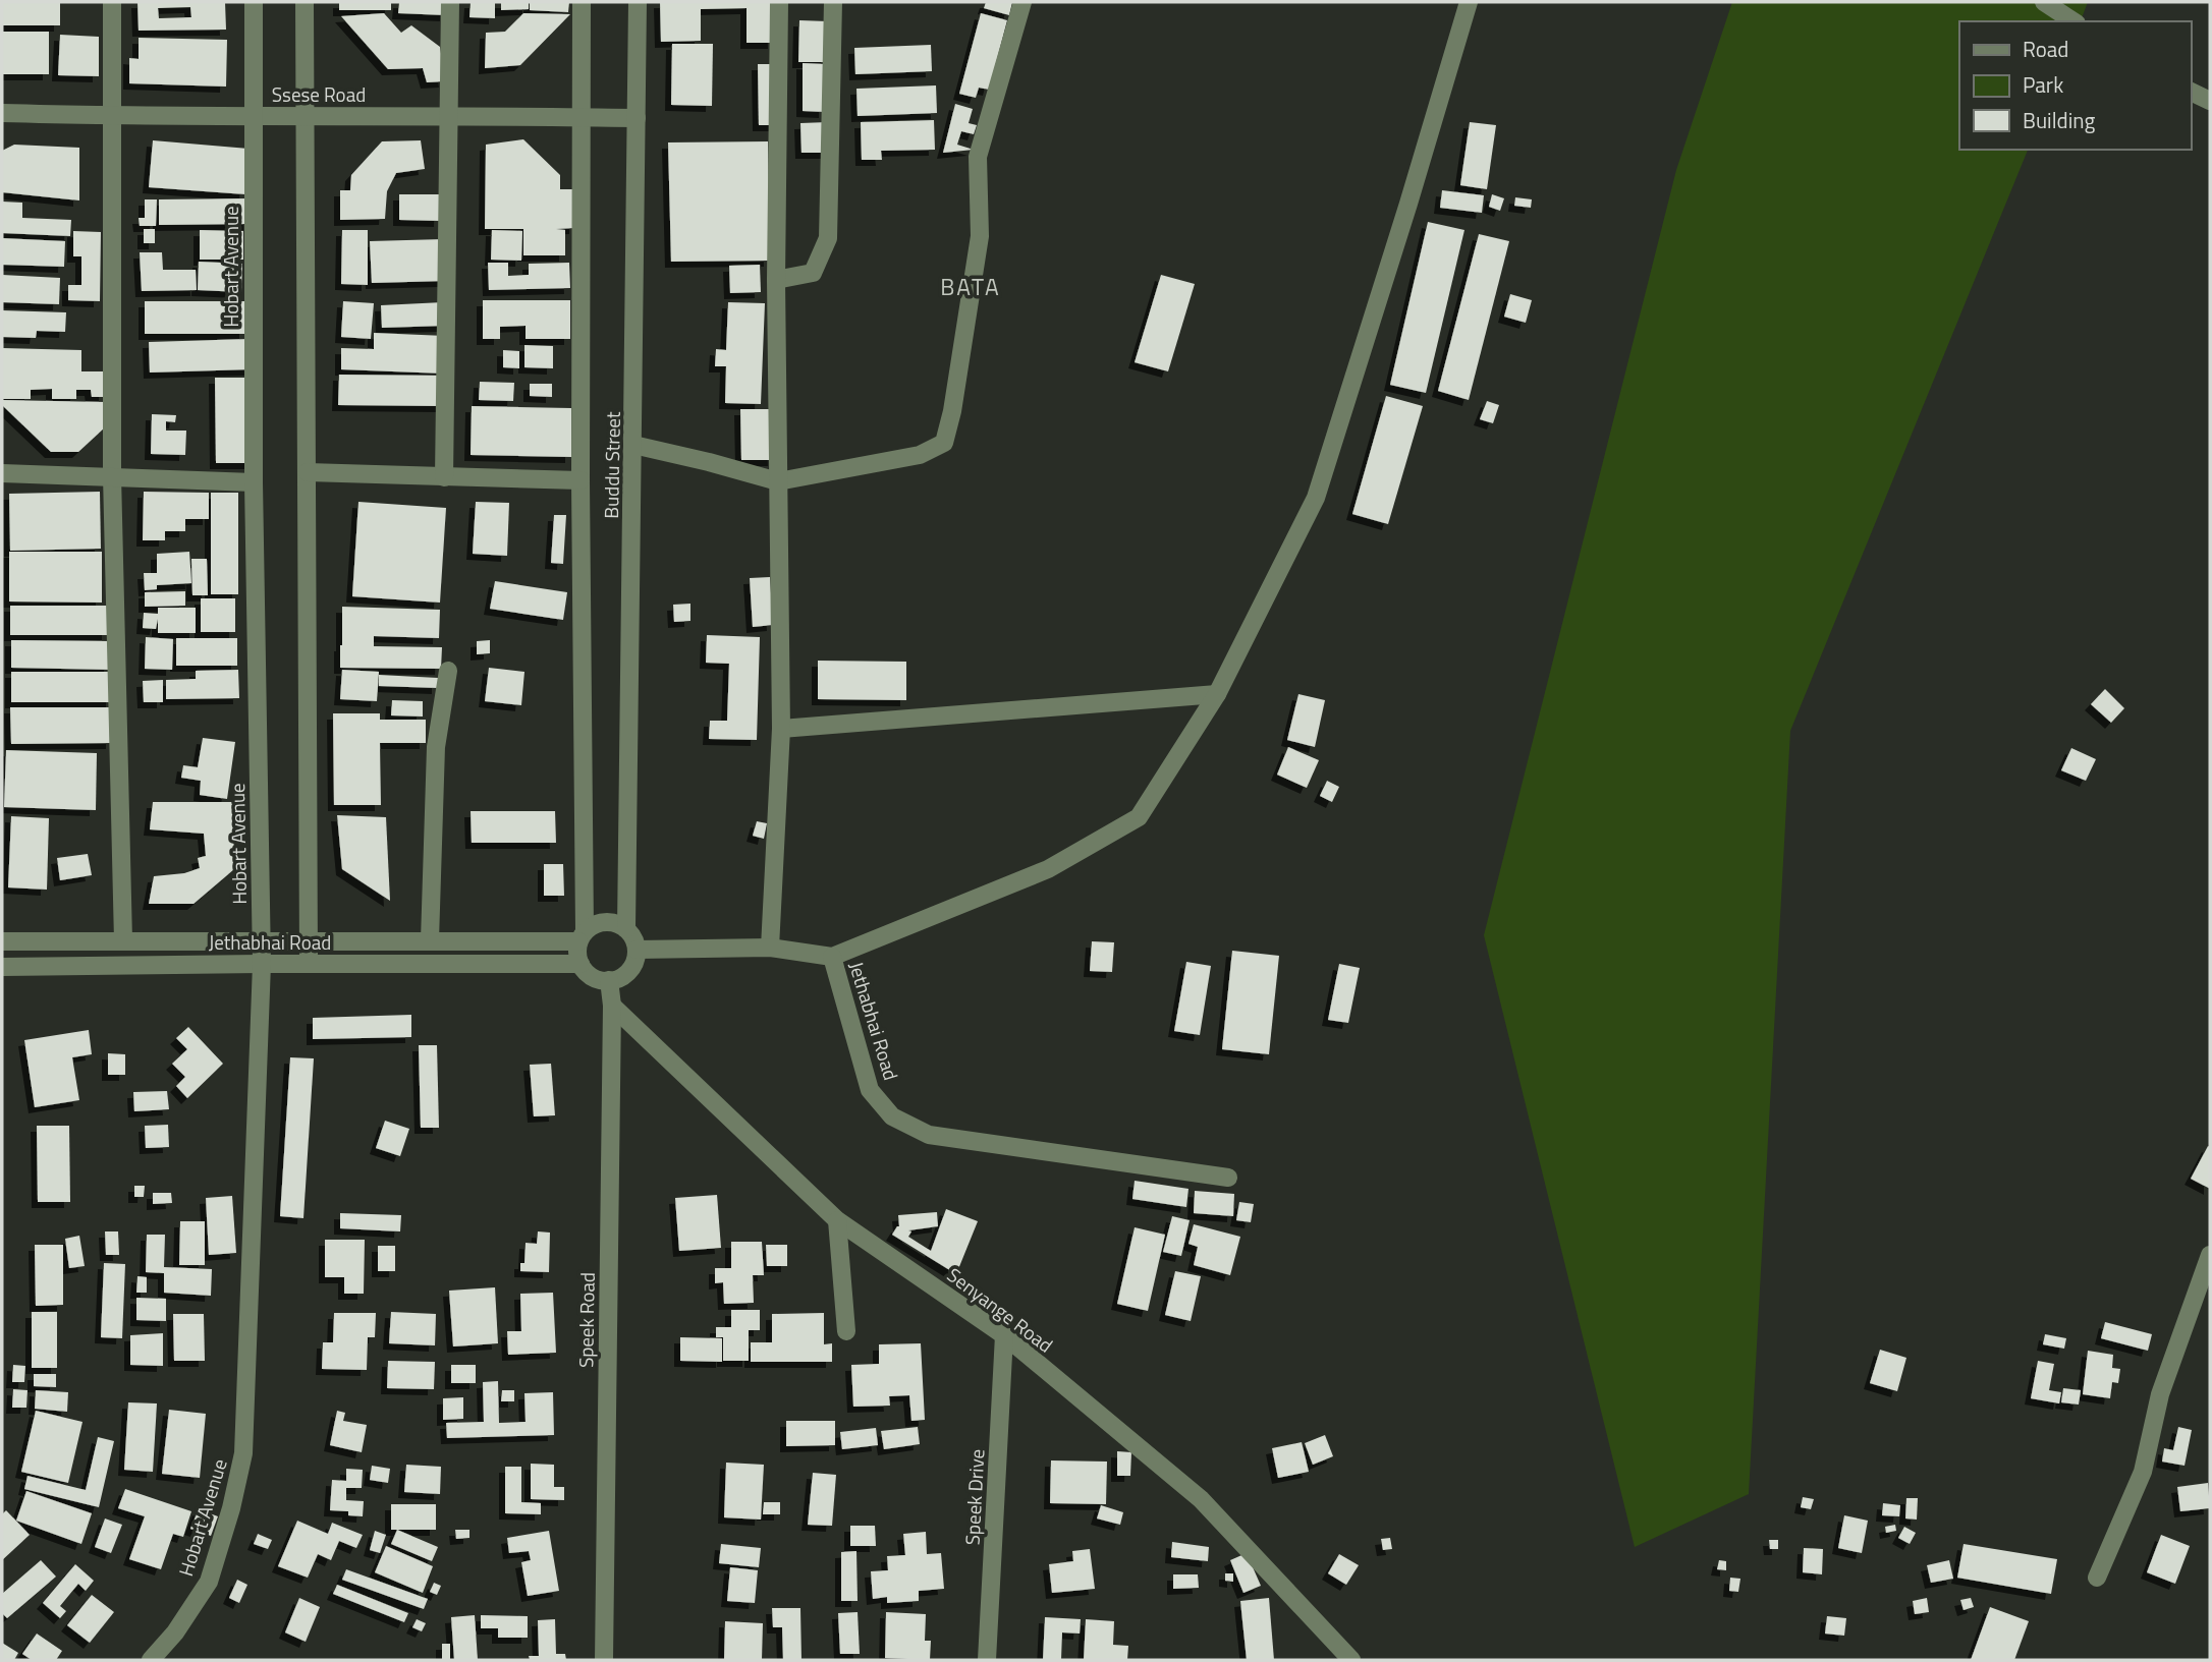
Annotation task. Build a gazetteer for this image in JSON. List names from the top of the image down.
{
  "streets": {
    "street": [
      "Ssese Road",
      "Hobart Avenue",
      "Buddu Street",
      "Jethabhai Road",
      "Senyange Road",
      "Speek Road",
      "Speek Drive"
    ]
  },
  "crossings": [
    ["Ssese Road", "Hobart Avenue"],
    ["Ssese Road", "Buddu Street"],
    ["Hobart Avenue", "Jethabhai Road"],
    ["Buddu Street", "Jethabhai Road"],
    ["Buddu Street", "Speek Road"],
    ["Jethabhai Road", "Speek Road"],
    ["Senyange Road", "Speek Road"],
    ["Senyange Road", "Speek Drive"]
  ],
  "districts": ["BATA"],
  "legend": ["Road", "Park", "Building"]
}
